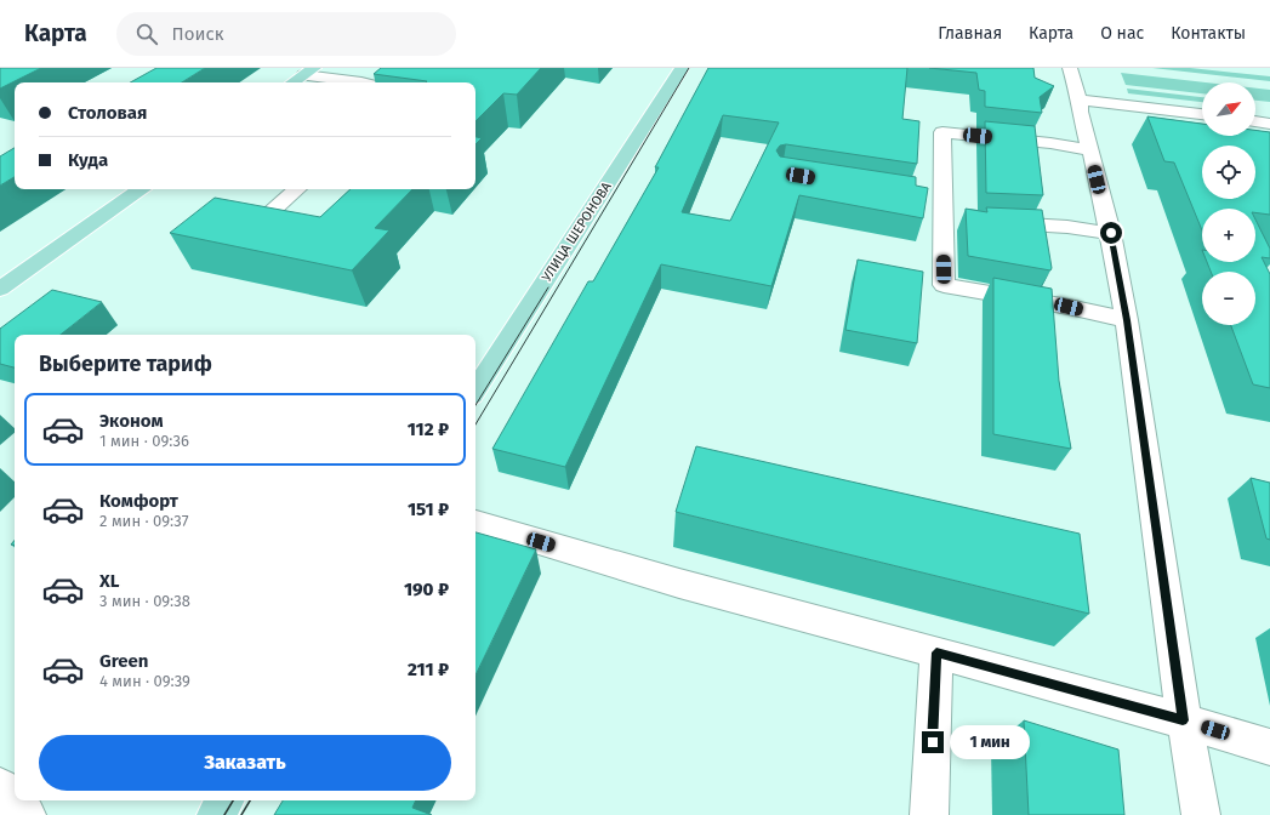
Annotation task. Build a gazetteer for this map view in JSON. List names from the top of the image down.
{
  "streets": {
    "main road": ["УЛИЦА ШЕРОНОВА"]
  },
  "north": "top right",
  "page": {
    "header": "Карта",
    "search": "Поиск",
    "nav": [
      "Главная",
      "Карта",
      "О нас",
      "Контакты"
    ],
    "map_buttons": ["+", "−"],
    "banner": ["Столовая", "Куда"],
    "heading": "Выберите тариф",
    "list": [
      {
        "name": "Эконом",
        "note": "1 мин · 09:36",
        "value": "112 ₽"
      },
      {
        "name": "Комфорт",
        "note": "2 мин · 09:37",
        "value": "151 ₽"
      },
      {
        "name": "XL",
        "note": "3 мин · 09:38",
        "value": "190 ₽"
      },
      {
        "name": "Green",
        "note": "4 мин · 09:39",
        "value": "211 ₽"
      }
    ],
    "bubble": "1 мин",
    "buttons": "Заказать"
  }
}
